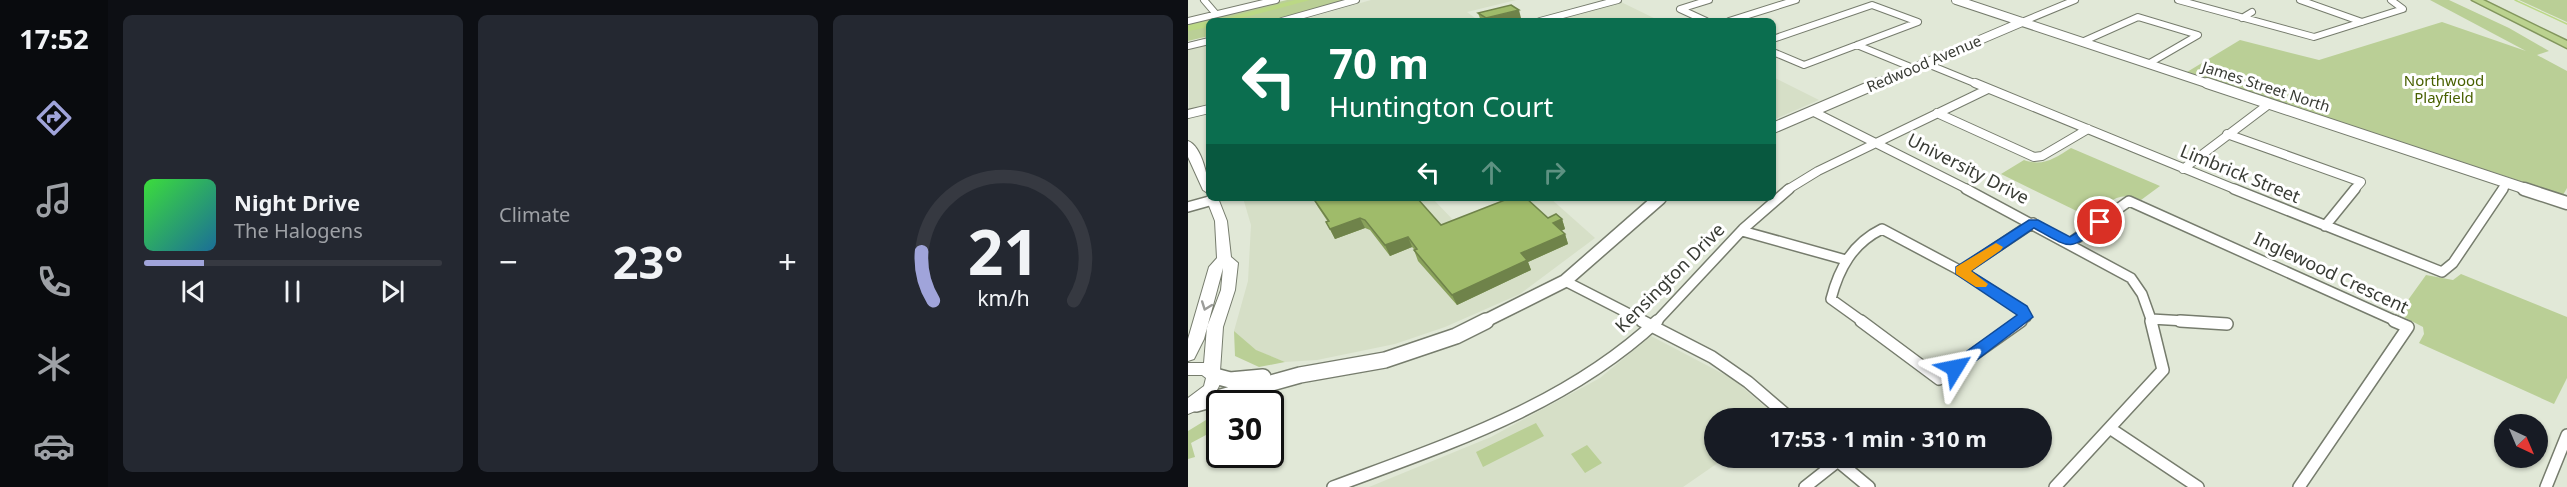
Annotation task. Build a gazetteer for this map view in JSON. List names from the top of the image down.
{
  "streets": {
    "street": [
      "Redwood Avenue",
      "James Street North",
      "University Drive",
      "Limbrick Street",
      "Inglewood Crescent",
      "Kensington Drive"
    ]
  },
  "crossings": [
    ["Redwood Avenue", "James Street North"],
    ["Redwood Avenue", "University Drive"],
    ["Redwood Avenue", "Limbrick Street"],
    ["James Street North", "Limbrick Street"],
    ["University Drive", "Inglewood Crescent"],
    ["University Drive", "Kensington Drive"],
    ["Limbrick Street", "Kensington Drive"]
  ],
  "parks": ["Northwood Playfield"],
  "north": "bottom right",
  "page": {
    "tabs": "17:52",
    "tile": "Climate",
    "turn": ["70 m", "Huntington Court"],
    "song": ["Night Drive", "The Halogens"],
    "heat": ["−", "23°", "+"],
    "limit": "30",
    "trip": "17:53 · 1 min · 310 m",
    "gauge": ["21", "km/h"]
  }
}
